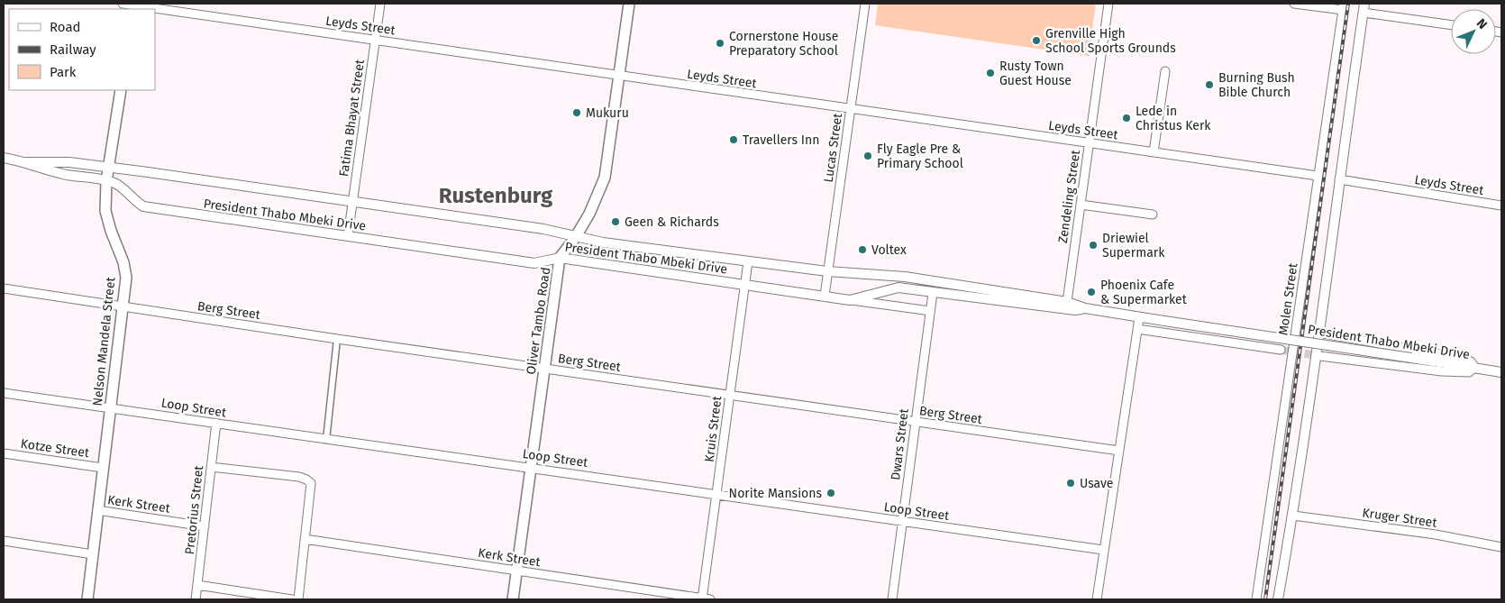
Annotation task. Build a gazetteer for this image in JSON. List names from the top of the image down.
{
  "streets": {
    "main road": ["Oliver Tambo Road", "Nelson Mandela Street"],
    "street": [
      "Leyds Street",
      "Fatima Bhayat Street",
      "Lucas Street",
      "Zendeling Street",
      "President Thabo Mbeki Drive",
      "Molen Street",
      "Berg Street",
      "Loop Street",
      "Kruis Street",
      "Dwars Street",
      "Kotze Street",
      "Kerk Street",
      "Pretorius Street",
      "Kruger Street"
    ]
  },
  "crossings": [
    ["Leyds Street", "Fatima Bhayat Street"],
    ["Leyds Street", "Lucas Street"],
    ["Leyds Street", "Zendeling Street"],
    ["Leyds Street", "Molen Street"],
    ["Leyds Street", "Oliver Tambo Road"],
    ["Fatima Bhayat Street", "President Thabo Mbeki Drive"],
    ["Lucas Street", "President Thabo Mbeki Drive"],
    ["Zendeling Street", "President Thabo Mbeki Drive"],
    ["President Thabo Mbeki Drive", "Oliver Tambo Road"],
    ["President Thabo Mbeki Drive", "Nelson Mandela Street"],
    ["President Thabo Mbeki Drive", "Kruis Street"],
    ["President Thabo Mbeki Drive", "Dwars Street"],
    ["Berg Street", "Oliver Tambo Road"],
    ["Berg Street", "Nelson Mandela Street"],
    ["Berg Street", "Kruis Street"],
    ["Berg Street", "Dwars Street"],
    ["Oliver Tambo Road", "Loop Street"],
    ["Oliver Tambo Road", "Kerk Street"],
    ["Nelson Mandela Street", "Loop Street"],
    ["Nelson Mandela Street", "Kotze Street"],
    ["Nelson Mandela Street", "Kerk Street"],
    ["Loop Street", "Kruis Street"],
    ["Loop Street", "Dwars Street"],
    ["Loop Street", "Pretorius Street"],
    ["Kruis Street", "Kerk Street"],
    ["Kerk Street", "Pretorius Street"]
  ],
  "districts": ["Rustenburg"],
  "places": [
    "Grenville High School Sports Grounds",
    "Cornerstone House Preparatory School",
    "Rusty Town Guest House",
    "Burning Bush Bible Church",
    "Mukuru",
    "Lede in Christus Kerk",
    "Travellers Inn",
    "Fly Eagle Pre & Primary School",
    "Geen & Richards",
    "Driewiel Supermark",
    "Voltex",
    "Phoenix Cafe & Supermarket",
    "Usave",
    "Norite Mansions"
  ],
  "legend": ["Road", "Railway", "Park"],
  "north": "top right"
}
